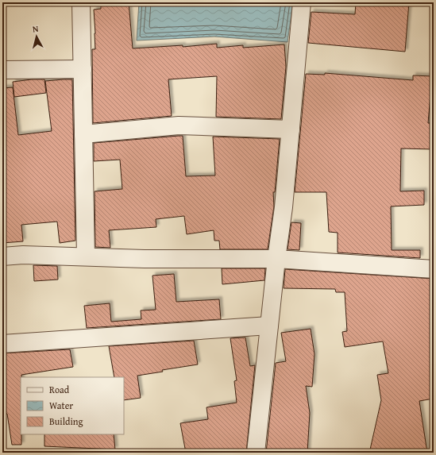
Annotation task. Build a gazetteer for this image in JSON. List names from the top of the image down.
{
  "legend": ["Road", "Water", "Building"],
  "north": "top"
}
